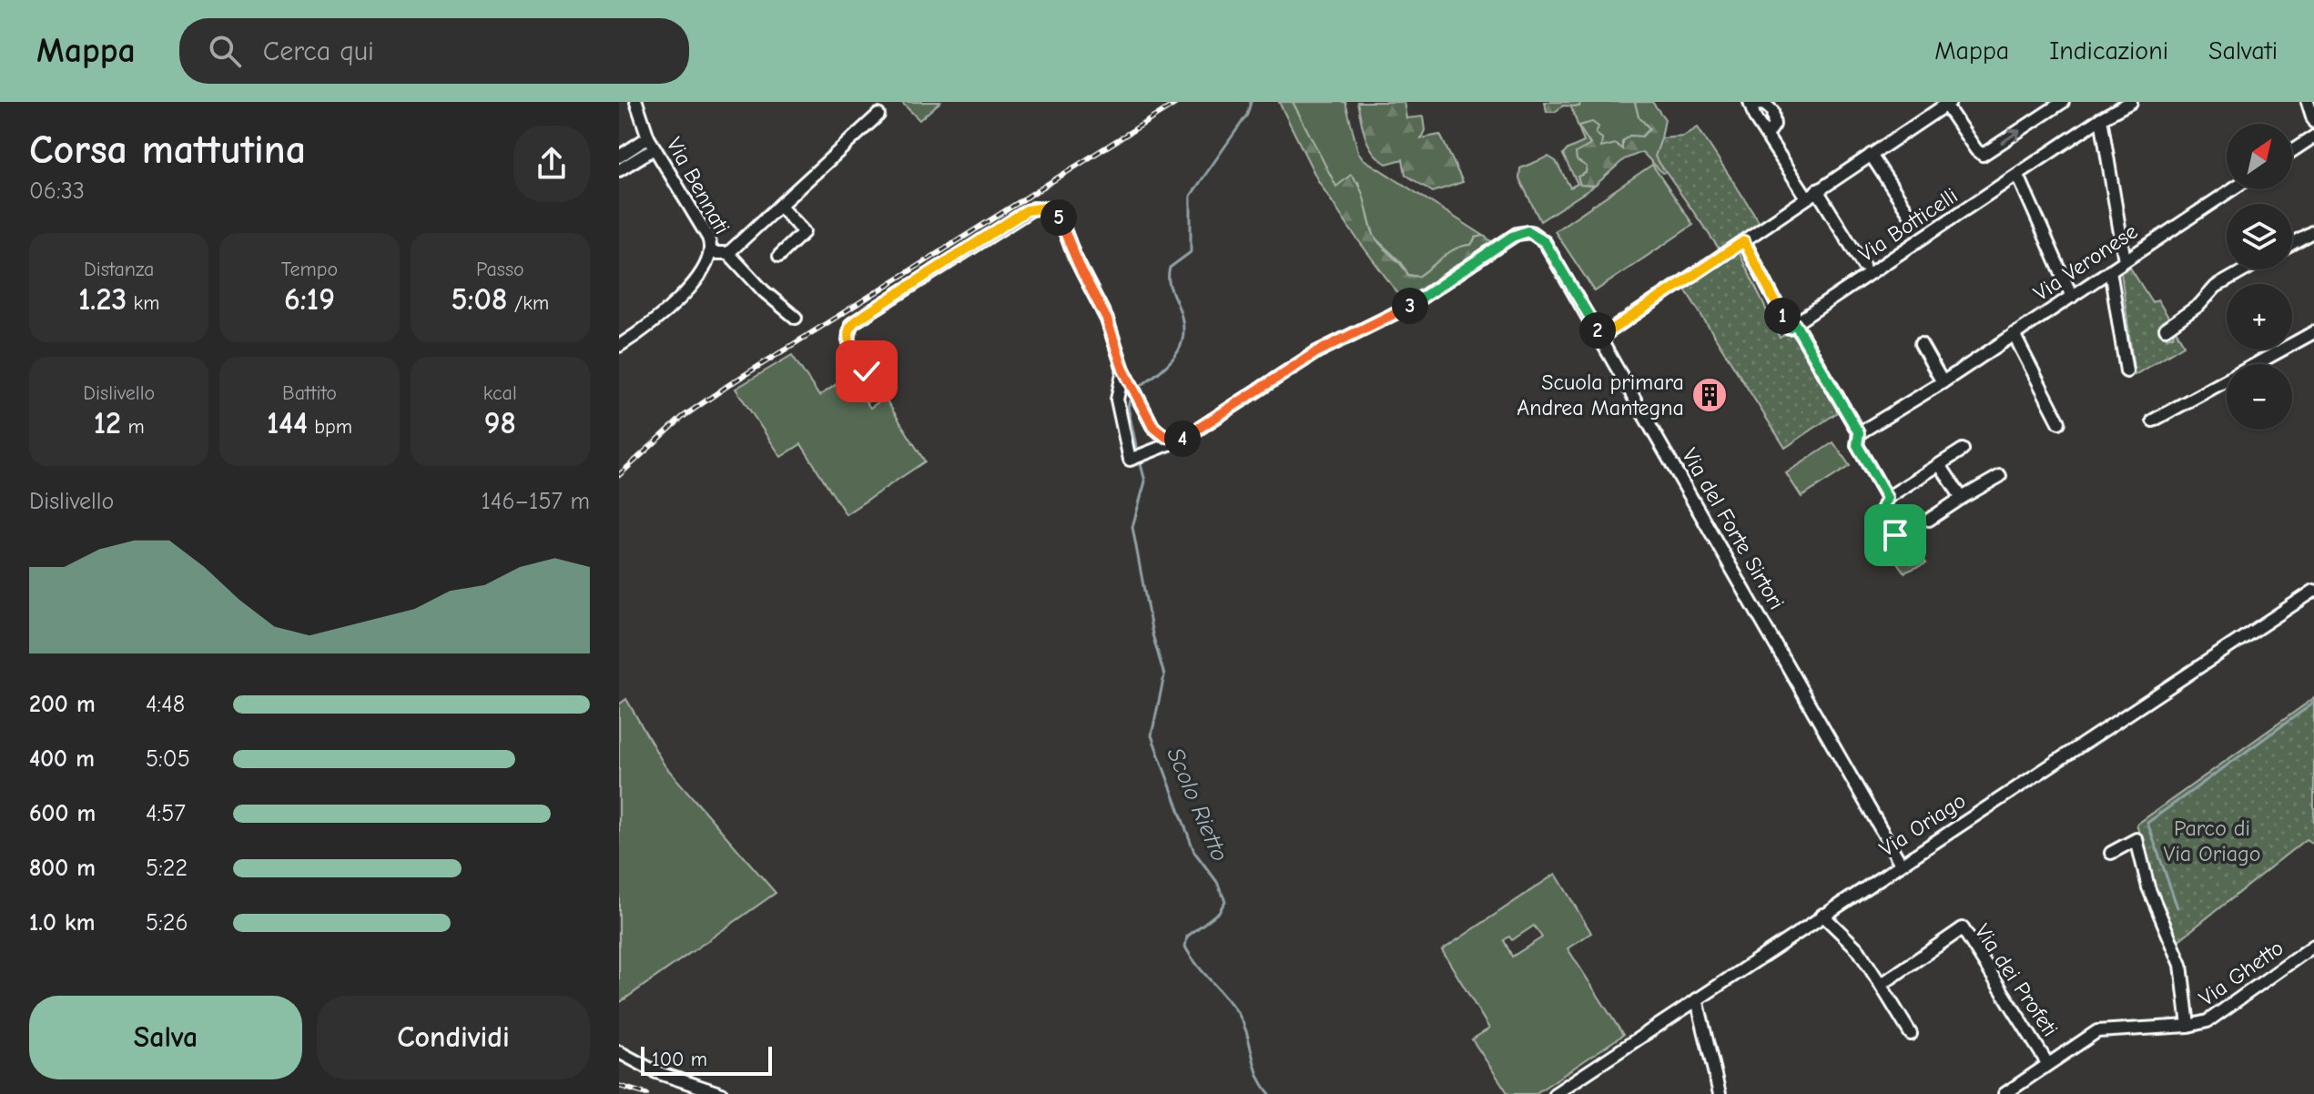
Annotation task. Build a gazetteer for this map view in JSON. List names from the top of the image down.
{
  "streets": {
    "street": [
      "Via Bennati",
      "Via Botticelli",
      "Via Veronese",
      "Via del Forte Sirtori",
      "Via Oriago",
      "Via Ghetto",
      "Via dei Profeti"
    ]
  },
  "crossings": [
    ["Via del Forte Sirtori", "Via Oriago"],
    ["Via Ghetto", "Via dei Profeti"]
  ],
  "water": ["Scolo Rietto"],
  "parks": ["Parco di Via Oriago"],
  "places": {
    "building": ["Scuola primara Andrea Mantegna"]
  },
  "scale_bar": "100 m",
  "north": "top right",
  "page": {
    "header": "Mappa",
    "search": "Cerca qui",
    "nav": ["Mappa", "Indicazioni", "Salvati"],
    "heading": ["Corsa mattutina", "06:33"],
    "map_buttons": ["+", "−"],
    "pins": [
      "5",
      "3",
      "1",
      "2",
      "4"
    ],
    "stats": [
      ["Distanza", "1.23 km"],
      ["Tempo", "6:19"],
      ["Passo", "5:08 /km"],
      ["Dislivello", "12 m"],
      ["Battito", "144 bpm"],
      ["kcal", "98"]
    ],
    "chart": ["Dislivello", "146–157 m"],
    "list": [
      {
        "name": "200 m",
        "note": "4:48"
      },
      {
        "name": "400 m",
        "note": "5:05"
      },
      {
        "name": "600 m",
        "note": "4:57"
      },
      {
        "name": "800 m",
        "note": "5:22"
      },
      {
        "name": "1.0 km",
        "note": "5:26"
      }
    ],
    "buttons": ["Salva", "Condividi"],
    "scale": "100 m"
  }
}
